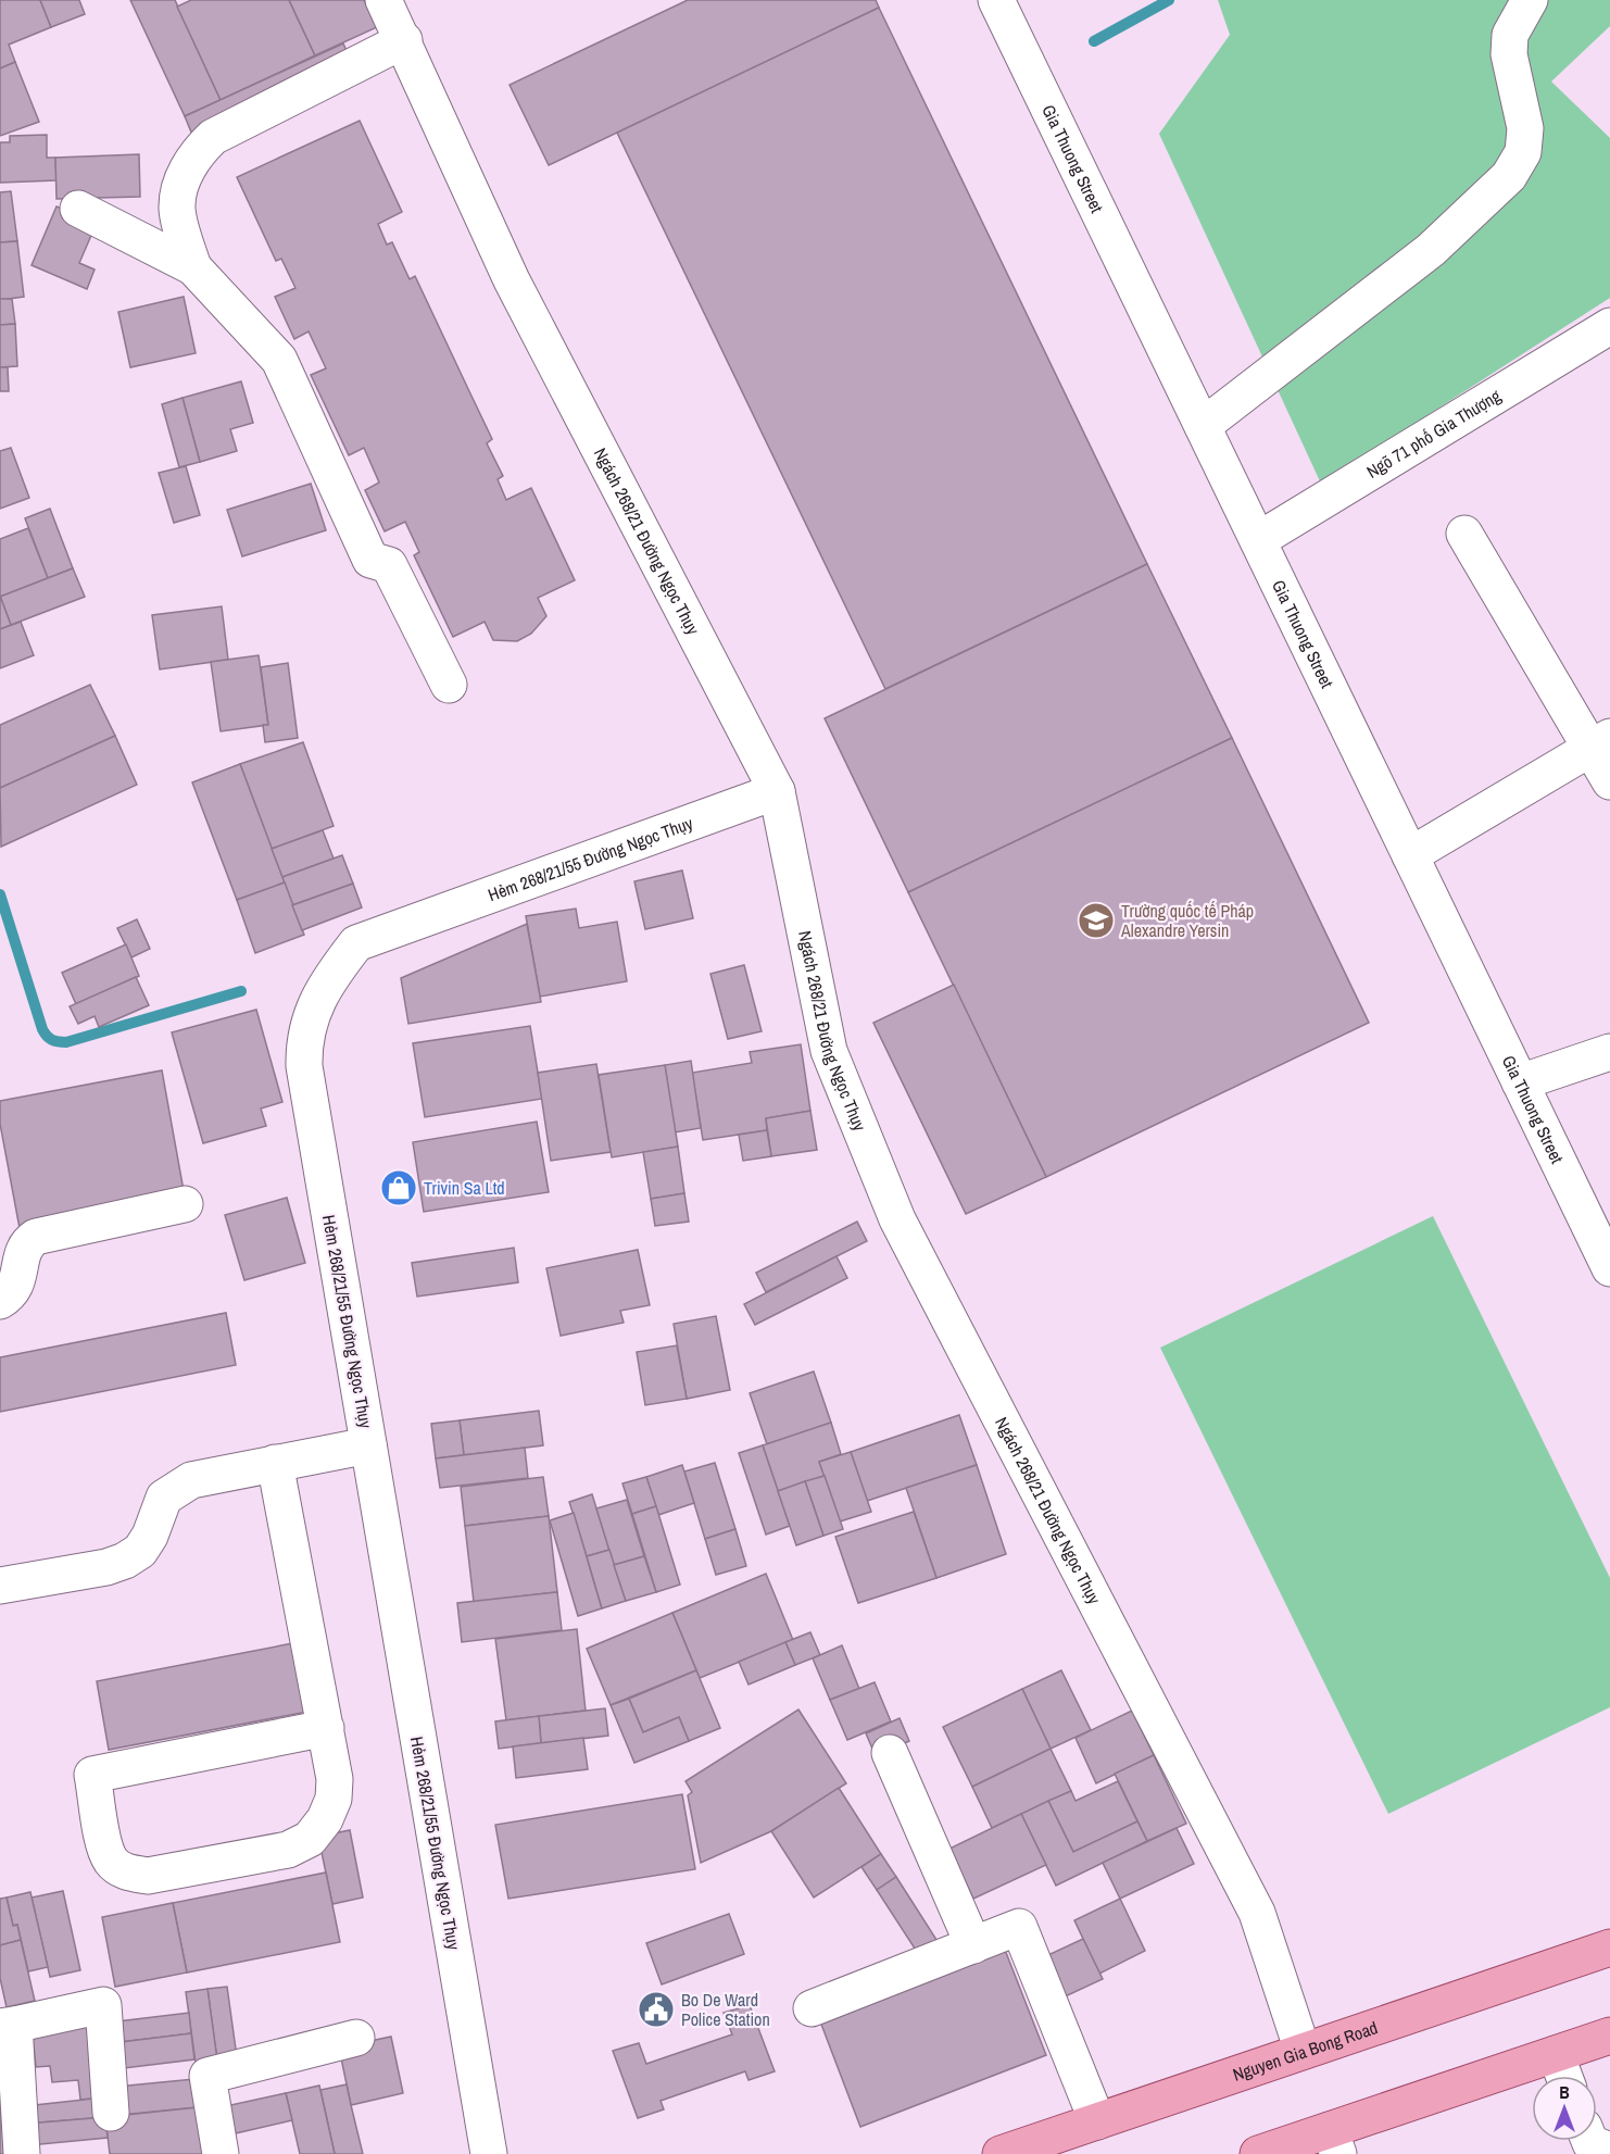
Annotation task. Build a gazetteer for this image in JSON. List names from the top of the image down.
{
  "streets": {
    "main road": ["Nguyen Gia Bong Road"],
    "street": [
      "Gia Thuong Street",
      "Ngõ 71 phố Gia Thượng",
      "Ngách 268/21 Đường Ngọc Thụy",
      "Hẻm 268/21/55 Đường Ngọc Thụy"
    ]
  },
  "crossings": [
    ["Gia Thuong Street", "Ngõ 71 phố Gia Thượng"],
    ["Ngách 268/21 Đường Ngọc Thụy", "Hẻm 268/21/55 Đường Ngọc Thụy"],
    ["Ngách 268/21 Đường Ngọc Thụy", "Nguyen Gia Bong Road"]
  ],
  "places": {
    "school or university": ["Trường quốc tế Pháp Alexandre Yersin"],
    "shop": ["Trivin Sa Ltd"],
    "public building": ["Bo De Ward Police Station"]
  },
  "north": "top"
}
